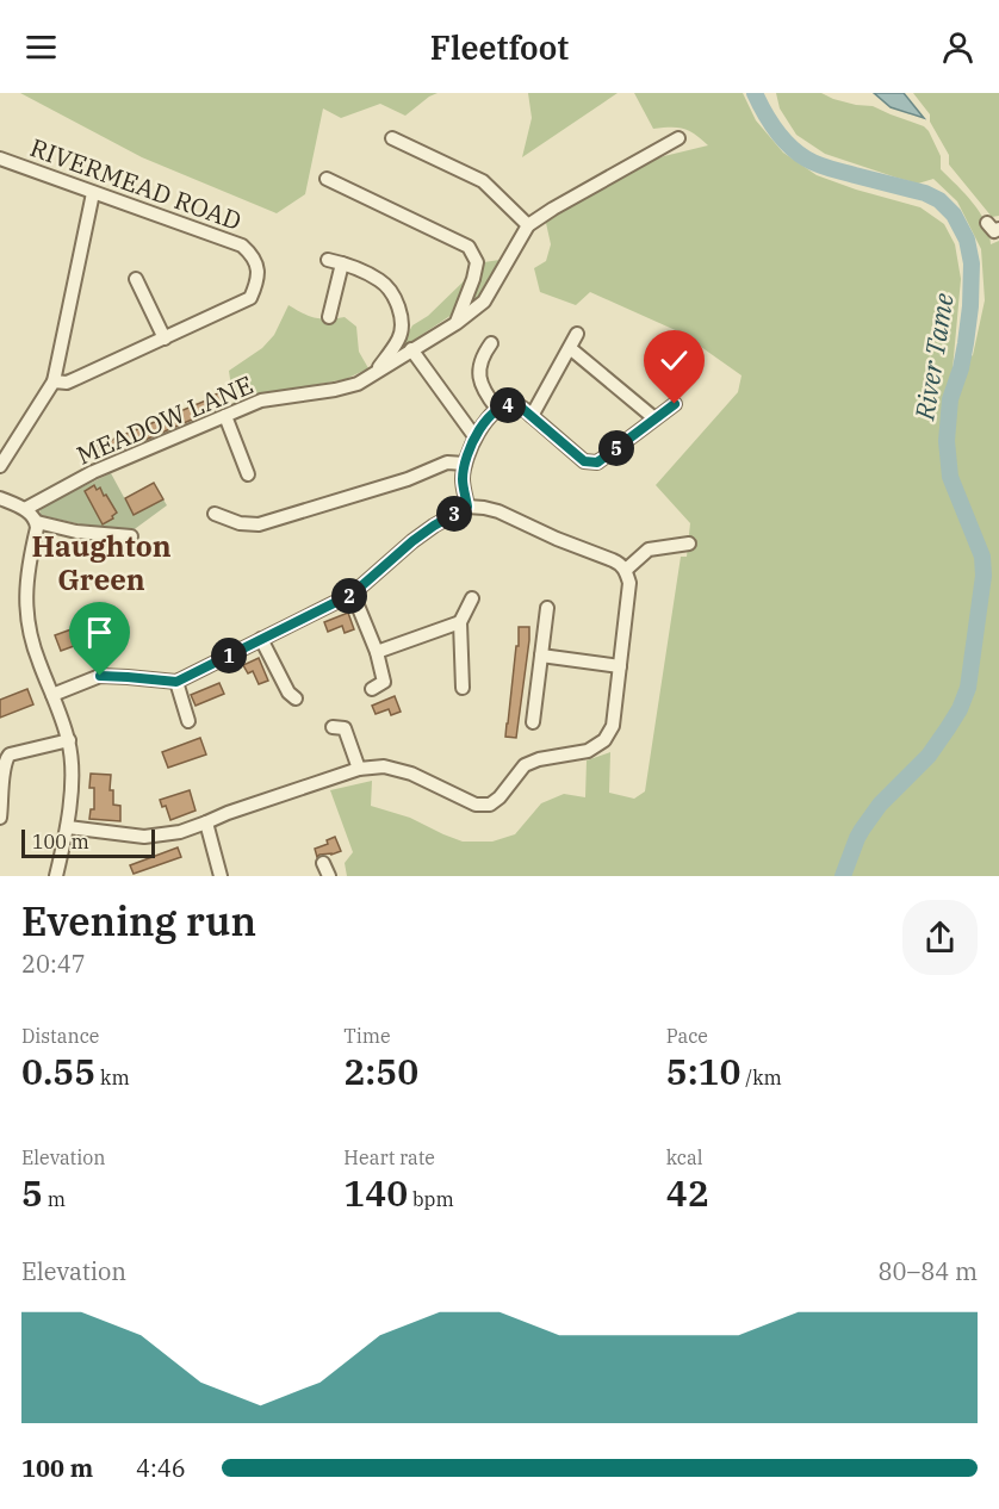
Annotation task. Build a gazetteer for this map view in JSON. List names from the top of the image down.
{
  "streets": {
    "street": ["RIVERMEAD ROAD", "MEADOW LANE"]
  },
  "districts": ["Haughton Green"],
  "water": ["River Tame"],
  "scale_bar": "100 m",
  "page": {
    "header": "Fleetfoot",
    "pins": [
      "4",
      "5",
      "3",
      "2",
      "1"
    ],
    "scale": "100 m",
    "heading": ["Evening run", "20:47"],
    "stats": [
      ["Distance", "0.55 km"],
      ["Time", "2:50"],
      ["Pace", "5:10 /km"],
      ["Elevation", "5 m"],
      ["Heart rate", "140 bpm"],
      ["kcal", "42"]
    ],
    "chart": ["Elevation", "80–84 m"],
    "list": [
      {
        "name": "100 m",
        "note": "4:46"
      }
    ]
  }
}
